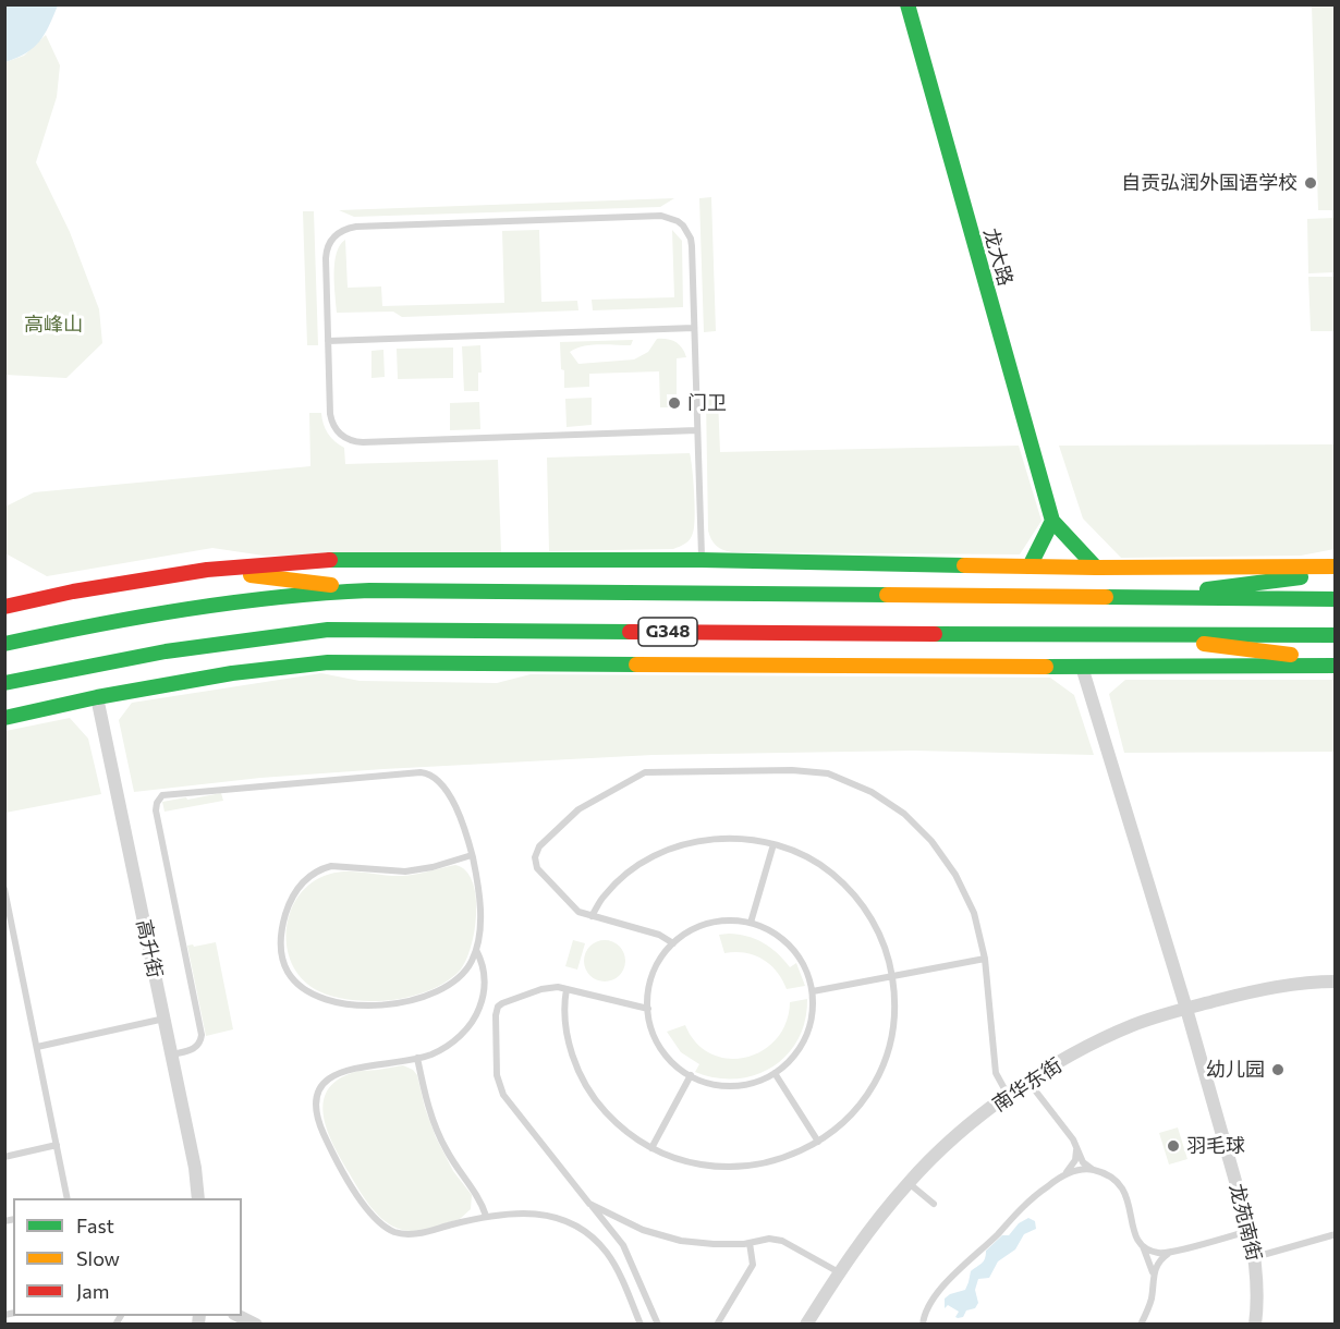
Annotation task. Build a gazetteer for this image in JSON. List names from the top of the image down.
{
  "streets": {
    "main road": ["龙大路", "G348"],
    "street": ["高升街", "南华东街", "龙苑南街"]
  },
  "crossings": [
    ["南华东街", "龙苑南街"]
  ],
  "parks": ["高峰山"],
  "places": [
    "自贡弘润外国语学校",
    "门卫",
    "幼儿园",
    "羽毛球"
  ],
  "legend": ["Fast", "Slow", "Jam"]
}
